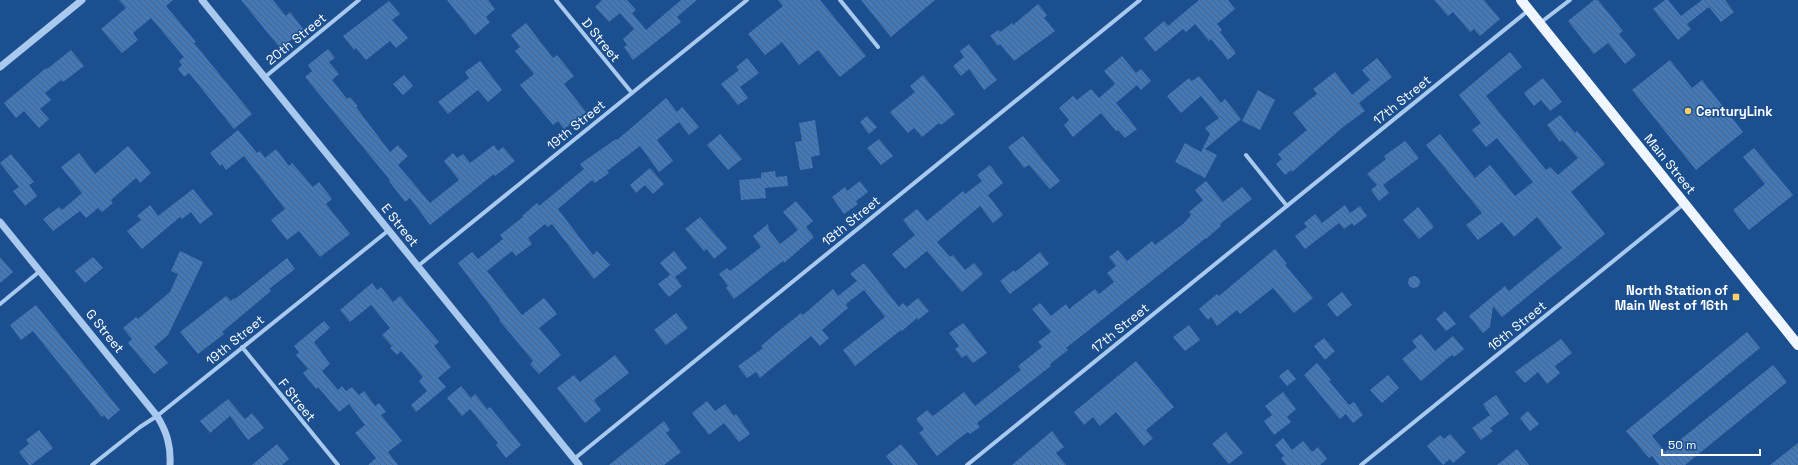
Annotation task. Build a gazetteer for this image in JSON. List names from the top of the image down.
{
  "streets": {
    "main road": ["Main Street"],
    "street": [
      "20th Street",
      "D Street",
      "17th Street",
      "19th Street",
      "18th Street",
      "E Street",
      "16th Street",
      "G Street",
      "F Street"
    ]
  },
  "crossings": [
    ["20th Street", "E Street"],
    ["D Street", "19th Street"],
    ["17th Street", "Main Street"],
    ["19th Street", "E Street"],
    ["19th Street", "G Street"],
    ["19th Street", "F Street"],
    ["Main Street", "16th Street"],
    ["18th Street", "E Street"]
  ],
  "places": {
    "other": ["CenturyLink"],
    "transit": ["North Station of Main West of 16th"]
  },
  "scale_bar": "50 m"
}
